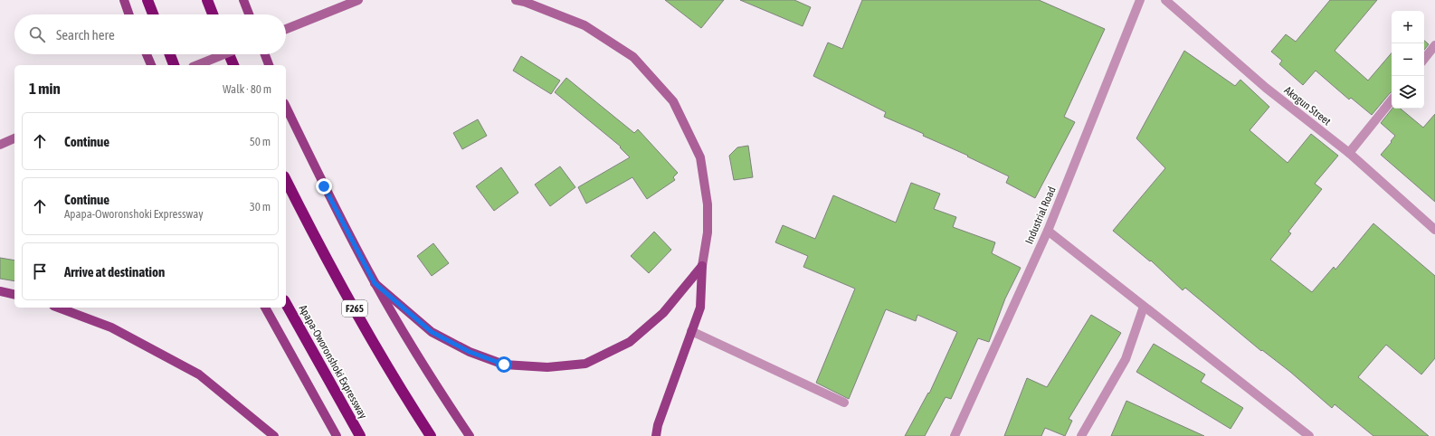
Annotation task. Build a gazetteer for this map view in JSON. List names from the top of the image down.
{
  "streets": {
    "highway": ["F265", "Apapa-Oworonshoki Expressway"],
    "street": ["Akogun Street", "Industrial Road"]
  },
  "page": {
    "map_buttons": ["+", "−"],
    "search": "Search here",
    "heading": ["1 min", "Walk · 80 m"],
    "list": [
      ["Continue", "50 m"],
      ["Continue", "Apapa-Oworonshoki Expressway", "30 m"],
      "Arrive at destination"
    ]
  }
}
